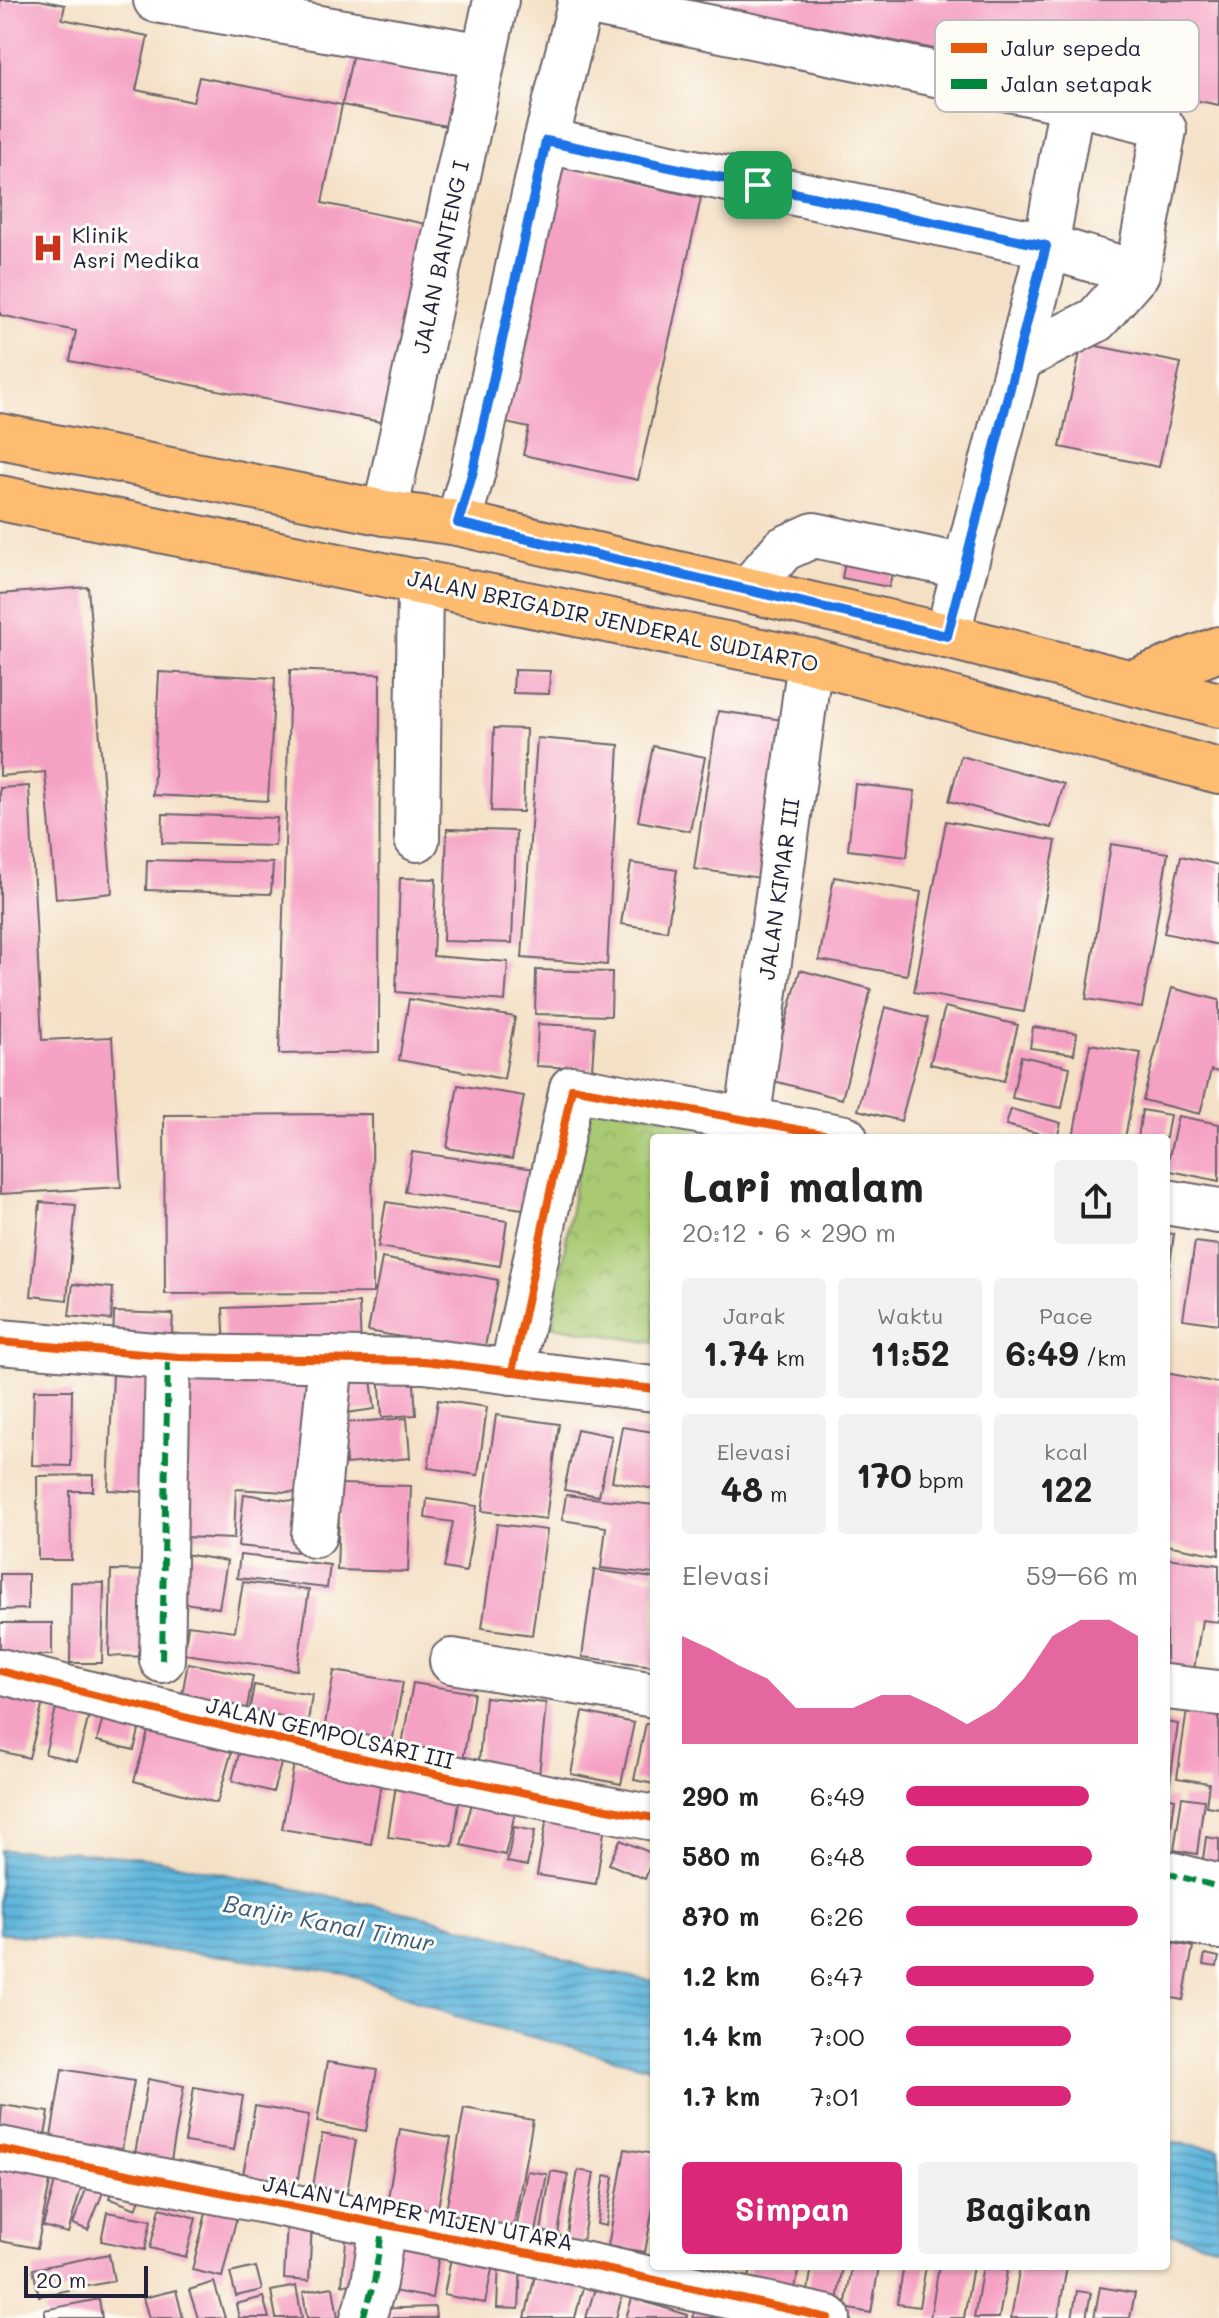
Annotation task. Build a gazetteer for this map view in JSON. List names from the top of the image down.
{
  "streets": {
    "main road": ["JALAN BRIGADIR JENDERAL SUDIARTO"],
    "street": [
      "JALAN BANTENG I",
      "JALAN KIMAR III",
      "JALAN GEMPOLSARI III",
      "JALAN LAMPER MIJEN UTARA"
    ]
  },
  "crossings": [
    ["JALAN BRIGADIR JENDERAL SUDIARTO", "JALAN KIMAR III"]
  ],
  "water": ["Banjir Kanal Timur"],
  "places": {
    "hospital": ["Klinik Asri Medika"]
  },
  "legend": ["Jalur sepeda", "Jalan setapak"],
  "scale_bar": "20 m",
  "page": {
    "heading": ["Lari malam", "20:12 · 6 × 290 m"],
    "stats": [
      ["Jarak", "1.74 km"],
      ["Waktu", "11:52"],
      ["Pace", "6:49 /km"],
      ["Elevasi", "48 m"],
      ["170 bpm"],
      ["kcal", "122"]
    ],
    "chart": ["Elevasi", "59–66 m"],
    "list": [
      {
        "name": "290 m",
        "note": "6:49"
      },
      {
        "name": "580 m",
        "note": "6:48"
      },
      {
        "name": "870 m",
        "note": "6:26"
      },
      {
        "name": "1.2 km",
        "note": "6:47"
      },
      {
        "name": "1.4 km",
        "note": "7:00"
      },
      {
        "name": "1.7 km",
        "note": "7:01"
      }
    ],
    "buttons": ["Simpan", "Bagikan"],
    "scale": "20 m"
  }
}
